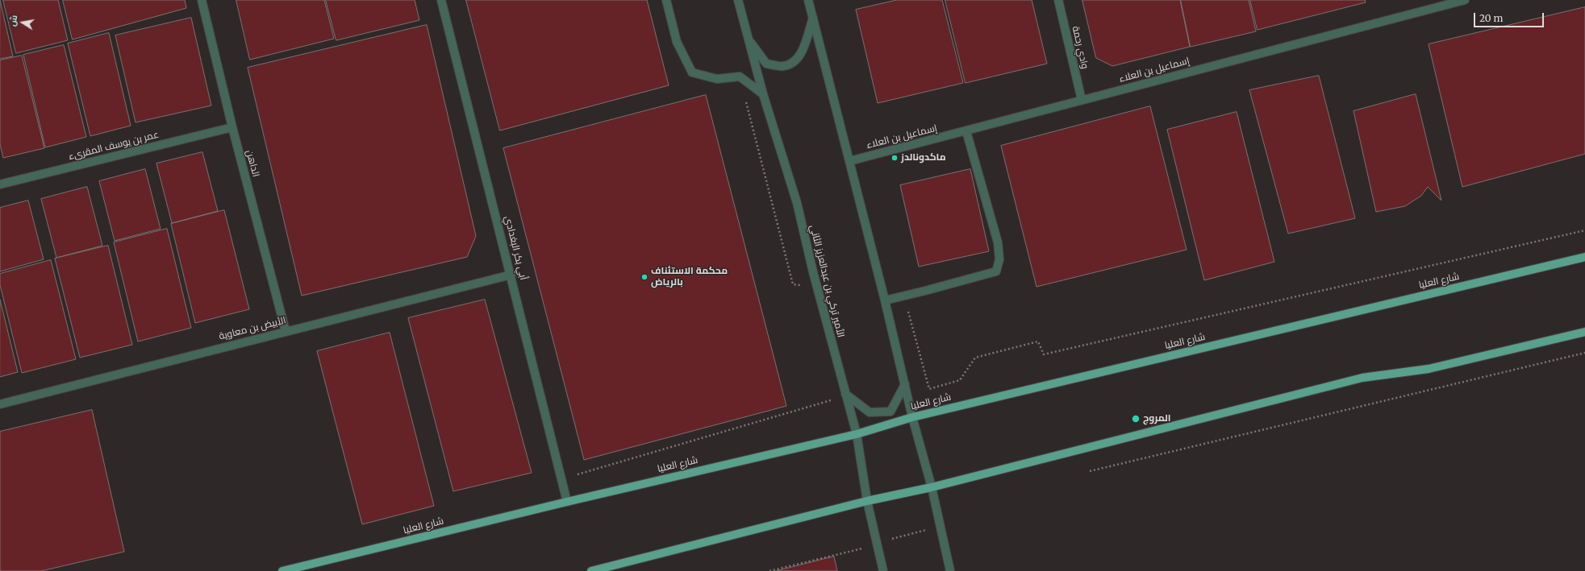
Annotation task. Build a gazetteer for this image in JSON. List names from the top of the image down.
{
  "streets": {
    "main road": ["شارع العليا"],
    "street": [
      "وادي رحمة",
      "إسماعيل بن العلاء",
      "عمر بن يوسف المقرىء",
      "الداهن",
      "أبي بكر البغدادي",
      "الأمير تركي بن عبدالعزيز الثاني",
      "الأبيض بن معاوية"
    ]
  },
  "crossings": [
    ["وادي رحمة", "إسماعيل بن العلاء"],
    ["عمر بن يوسف المقرىء", "الداهن"],
    ["الداهن", "الأبيض بن معاوية"],
    ["أبي بكر البغدادي", "شارع العليا"],
    ["أبي بكر البغدادي", "الأبيض بن معاوية"],
    ["الأمير تركي بن عبدالعزيز الثاني", "شارع العليا"]
  ],
  "places": ["ماكدونالدز", "محكمة الاستئناف بالرياض", "المروج"],
  "scale_bar": "20 m",
  "north": "left"
}
